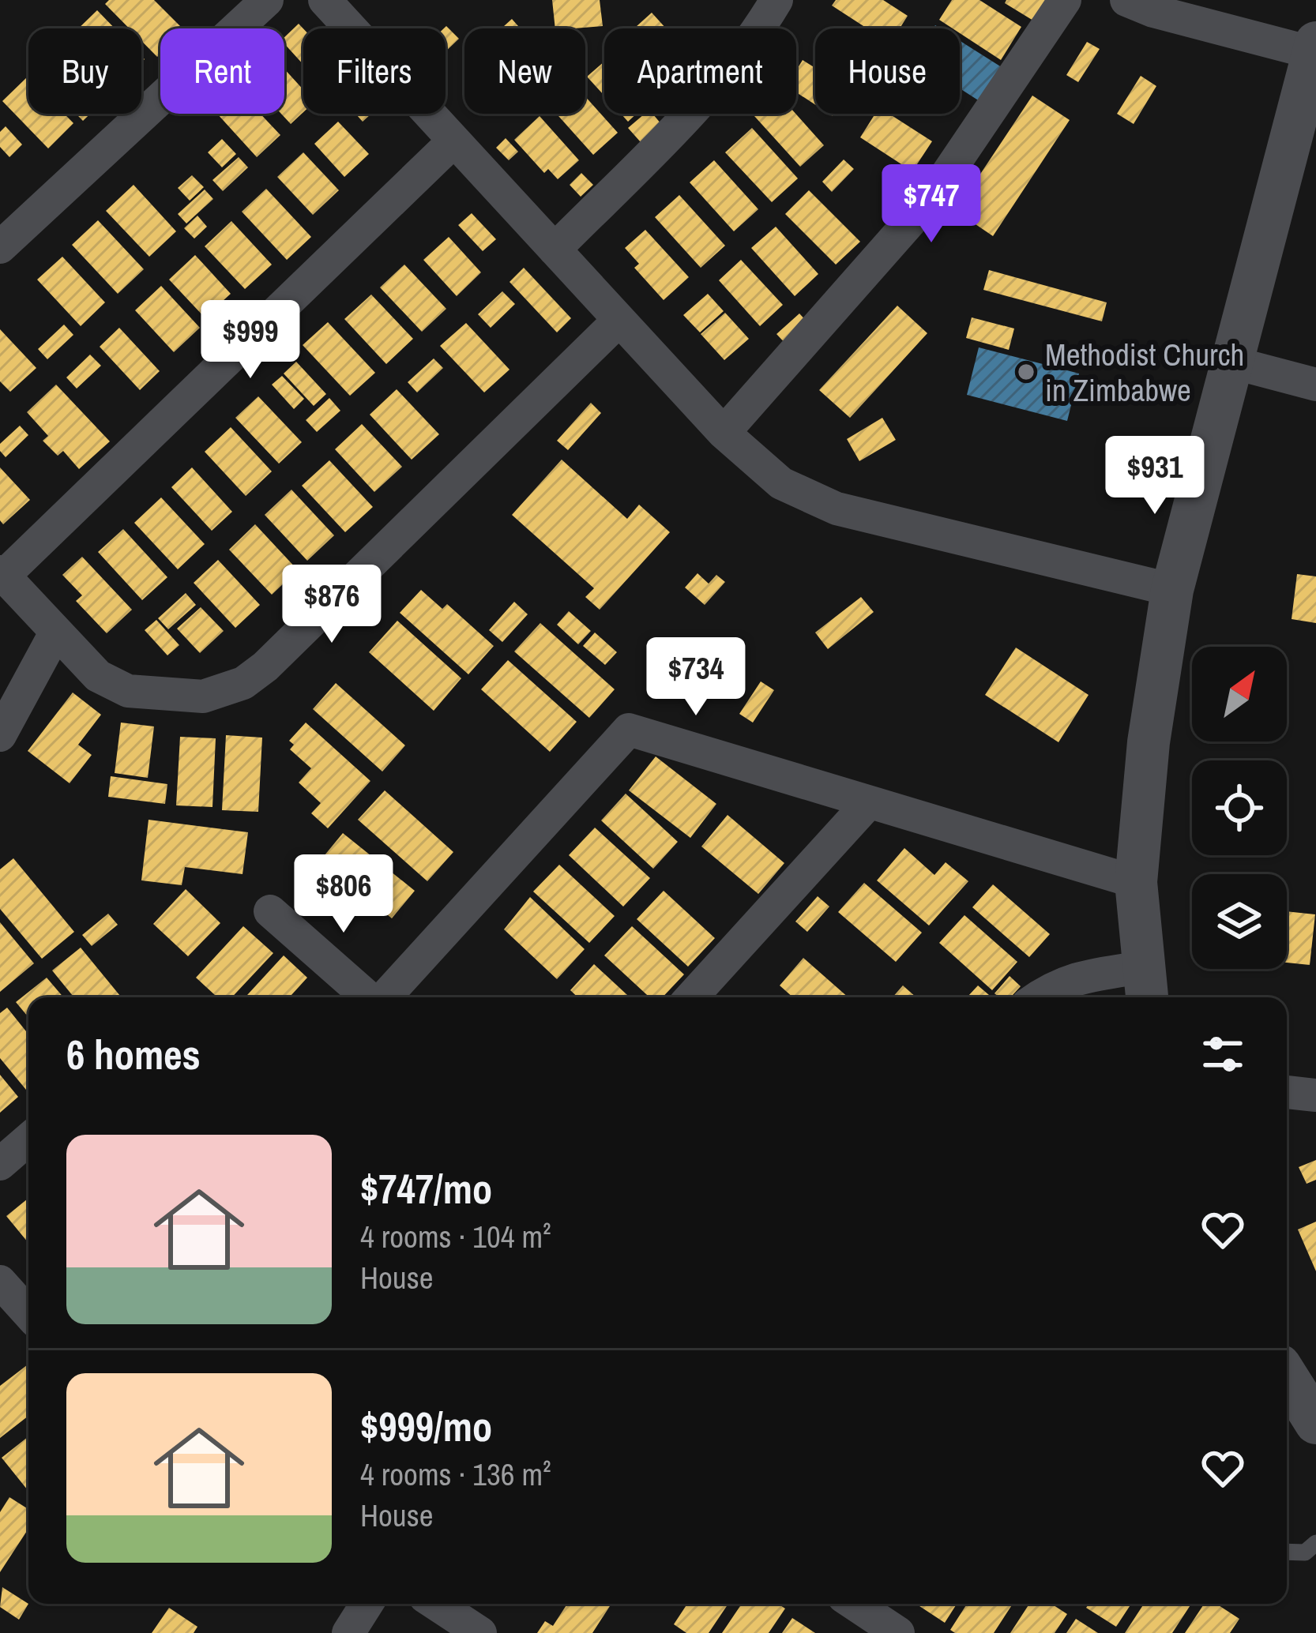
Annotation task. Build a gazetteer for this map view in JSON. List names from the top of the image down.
{
  "places": ["Methodist Church in Zimbabwe"],
  "north": "top right",
  "page": {
    "chip": [
      "Buy",
      "Rent",
      "Filters",
      "New",
      "Apartment",
      "House"
    ],
    "price": [
      "$747",
      "$999",
      "$931",
      "$876",
      "$734",
      "$806"
    ],
    "heading": "6 homes",
    "list": [
      {
        "name": "$747/mo",
        "note": "4 rooms · 104 m² · House"
      },
      {
        "name": "$999/mo",
        "note": "4 rooms · 136 m² · House"
      }
    ]
  }
}
